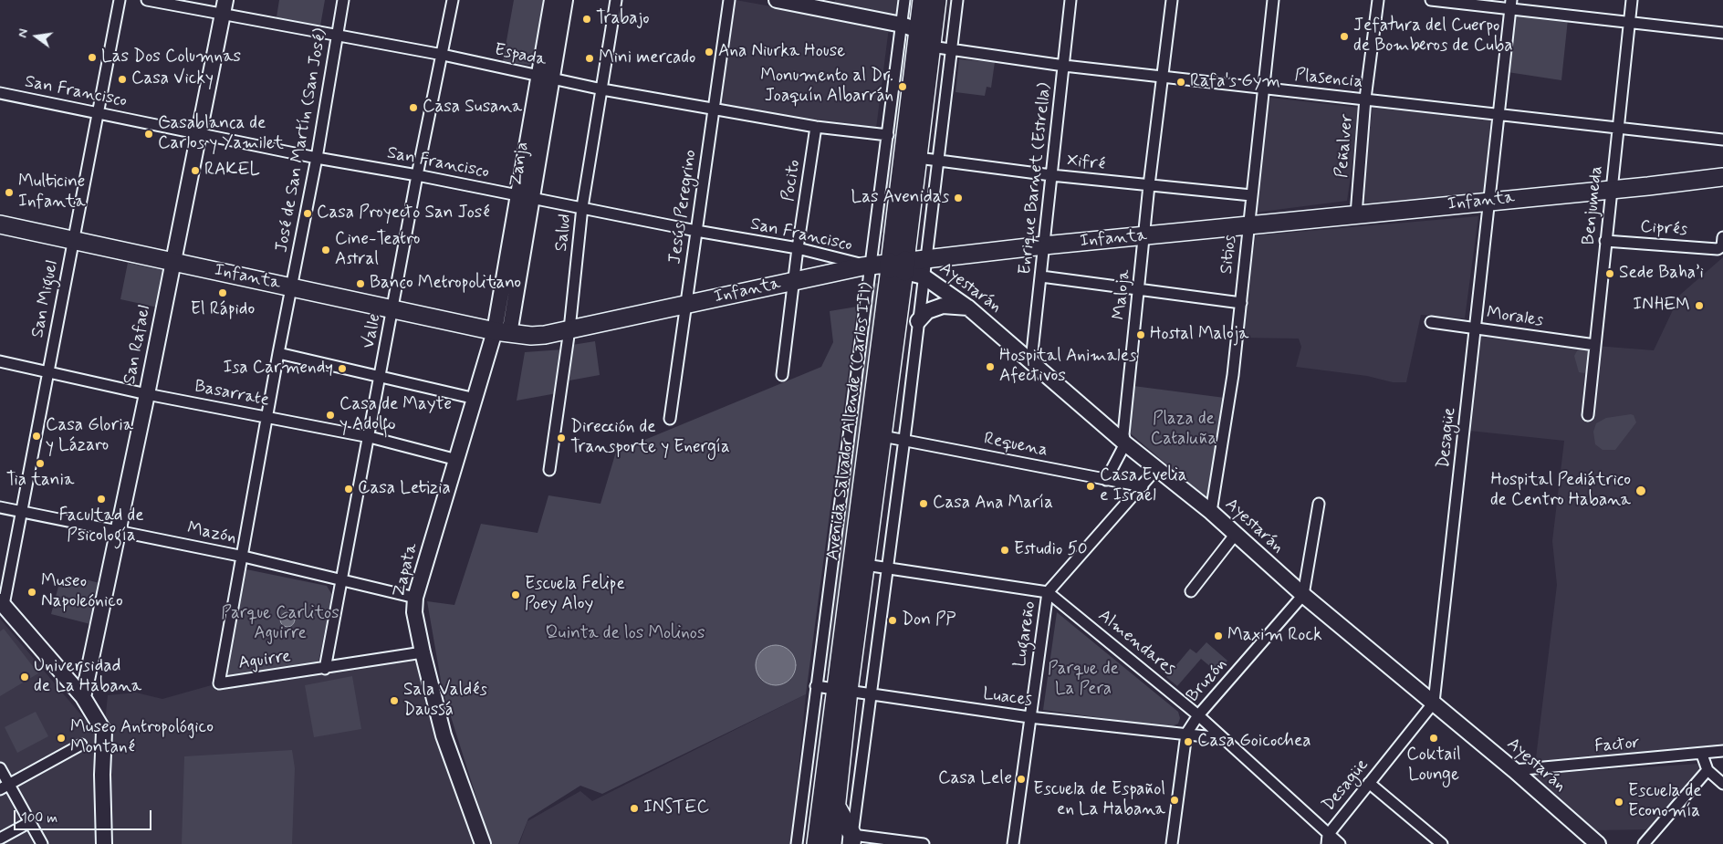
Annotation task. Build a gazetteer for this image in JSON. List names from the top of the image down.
{
  "streets": {
    "main road": [
      "Zanja",
      "Infanta",
      "Ayestarán",
      "San Rafael",
      "Avenida Salvador Allende (Carlos III)",
      "Zapata"
    ],
    "street": [
      "Espada",
      "Plasencia",
      "San Francisco",
      "José de San Martín (San José)",
      "Peñalver",
      "Xifré",
      "Enrique Barnet (Estrella)",
      "Pocito",
      "Benjumeda",
      "Jesús Peregrino",
      "Ciprés",
      "Salud",
      "Sitios",
      "Maloja",
      "San Miguel",
      "Morales",
      "Valle",
      "Basarrate",
      "Desagüe",
      "Requena",
      "Mazón",
      "Lugareño",
      "Almendares",
      "Aguirre",
      "Bruzón",
      "Luaces",
      "Factor"
    ]
  },
  "crossings": [
    ["Espada", "José de San Martín (San José)"],
    ["Espada", "Zanja"],
    ["Espada", "Pocito"],
    ["Espada", "Jesús Peregrino"],
    ["Espada", "Salud"],
    ["Espada", "Valle"],
    ["Espada", "San Rafael"],
    ["Espada", "Avenida Salvador Allende (Carlos III)"],
    ["Plasencia", "Peñalver"],
    ["Plasencia", "Enrique Barnet (Estrella)"],
    ["Plasencia", "Benjumeda"],
    ["Plasencia", "Sitios"],
    ["Plasencia", "Maloja"],
    ["Plasencia", "Avenida Salvador Allende (Carlos III)"],
    ["Plasencia", "Desagüe"],
    ["San Francisco", "José de San Martín (San José)"],
    ["San Francisco", "Zanja"],
    ["San Francisco", "Pocito"],
    ["San Francisco", "Infanta"],
    ["San Francisco", "Jesús Peregrino"],
    ["San Francisco", "Salud"],
    ["San Francisco", "San Miguel"],
    ["San Francisco", "Valle"],
    ["San Francisco", "San Rafael"],
    ["San Francisco", "Avenida Salvador Allende (Carlos III)"],
    ["José de San Martín (San José)", "Infanta"],
    ["José de San Martín (San José)", "Basarrate"],
    ["José de San Martín (San José)", "Mazón"],
    ["José de San Martín (San José)", "Aguirre"],
    ["Peñalver", "Infanta"],
    ["Xifré", "Enrique Barnet (Estrella)"],
    ["Xifré", "Sitios"],
    ["Xifré", "Maloja"],
    ["Xifré", "Avenida Salvador Allende (Carlos III)"],
    ["Zanja", "Infanta"],
    ["Zanja", "Zapata"],
    ["Enrique Barnet (Estrella)", "Infanta"],
    ["Enrique Barnet (Estrella)", "Ayestarán"],
    ["Pocito", "Infanta"],
    ["Infanta", "Benjumeda"],
    ["Infanta", "Jesús Peregrino"],
    ["Infanta", "Salud"],
    ["Infanta", "Sitios"],
    ["Infanta", "Ayestarán"],
    ["Infanta", "Maloja"],
    ["Infanta", "San Miguel"],
    ["Infanta", "Valle"],
    ["Infanta", "San Rafael"],
    ["Infanta", "Avenida Salvador Allende (Carlos III)"],
    ["Infanta", "Desagüe"],
    ["Infanta", "Zapata"],
    ["Benjumeda", "Ciprés"],
    ["Benjumeda", "Morales"],
    ["Sitios", "Ayestarán"],
    ["Ayestarán", "Maloja"],
    ["Ayestarán", "Avenida Salvador Allende (Carlos III)"],
    ["Ayestarán", "Desagüe"],
    ["Ayestarán", "Lugareño"],
    ["Ayestarán", "Bruzón"],
    ["Ayestarán", "Factor"],
    ["Maloja", "Requena"],
    ["San Miguel", "Basarrate"],
    ["San Miguel", "Mazón"],
    ["Morales", "Desagüe"],
    ["Valle", "Basarrate"],
    ["Valle", "Mazón"],
    ["Valle", "Aguirre"],
    ["San Rafael", "Basarrate"],
    ["San Rafael", "Mazón"],
    ["Basarrate", "Zapata"],
    ["Avenida Salvador Allende (Carlos III)", "Requena"],
    ["Avenida Salvador Allende (Carlos III)", "Luaces"],
    ["Desagüe", "Almendares"],
    ["Requena", "Lugareño"],
    ["Mazón", "Zapata"],
    ["Zapata", "Aguirre"],
    ["Lugareño", "Almendares"],
    ["Lugareño", "Luaces"],
    ["Almendares", "Bruzón"],
    ["Almendares", "Luaces"],
    ["Bruzón", "Luaces"]
  ],
  "parks": [
    "Plaza de Cataluña",
    "Parque Carlitos Aguirre",
    "Quinta de los Molinos",
    "Parque de La Pera"
  ],
  "places": [
    "Trabajo",
    "Jefatura del Cuerpo de Bomberos de Cuba",
    "Ana Niurka House",
    "Las Dos Columnas",
    "Mini mercado",
    "Casa Vicky",
    "Rafa's Gym",
    "Monumento al Dr. Joaquín Albarrán",
    "Casa Susana",
    "Casablanca de Carlos y Yamilet",
    "RAKEL",
    "Multicine Infanta",
    "Las Avenidas",
    "Casa Proyecto San José",
    "Cine-Teatro Astral",
    "Sede Baha’i",
    "Banco Metropolitano",
    "El Rápido",
    "INHEM",
    "Hostal Maloja",
    "Hospital Animales Afectivos",
    "Isa Carmendy",
    "Casa de Mayte y Adolfo",
    "Casa Gloria y Lázaro",
    "Dirección de Transporte y Energía",
    "Tia tania",
    "Casa Evelia e Israel",
    "Casa Letizia",
    "Hospital Pediátrico de Centro Habana",
    "Facultad de Psicología",
    "Casa Ana María",
    "Estudio 50",
    "Museo Napoleónico",
    "Escuela Felipe Poey Aloy",
    "Don PP",
    "Maxim Rock",
    "Universidad de La Habana",
    "Sala Valdés Daussá",
    "Museo Antropológico Montané",
    "Coktail Lounge",
    "Casa Goicochea",
    "Casa Lele",
    "Escuela de Español en La Habana",
    "Escuela de Economía",
    "INSTEC"
  ],
  "scale_bar": "100 m",
  "north": "left"
}
